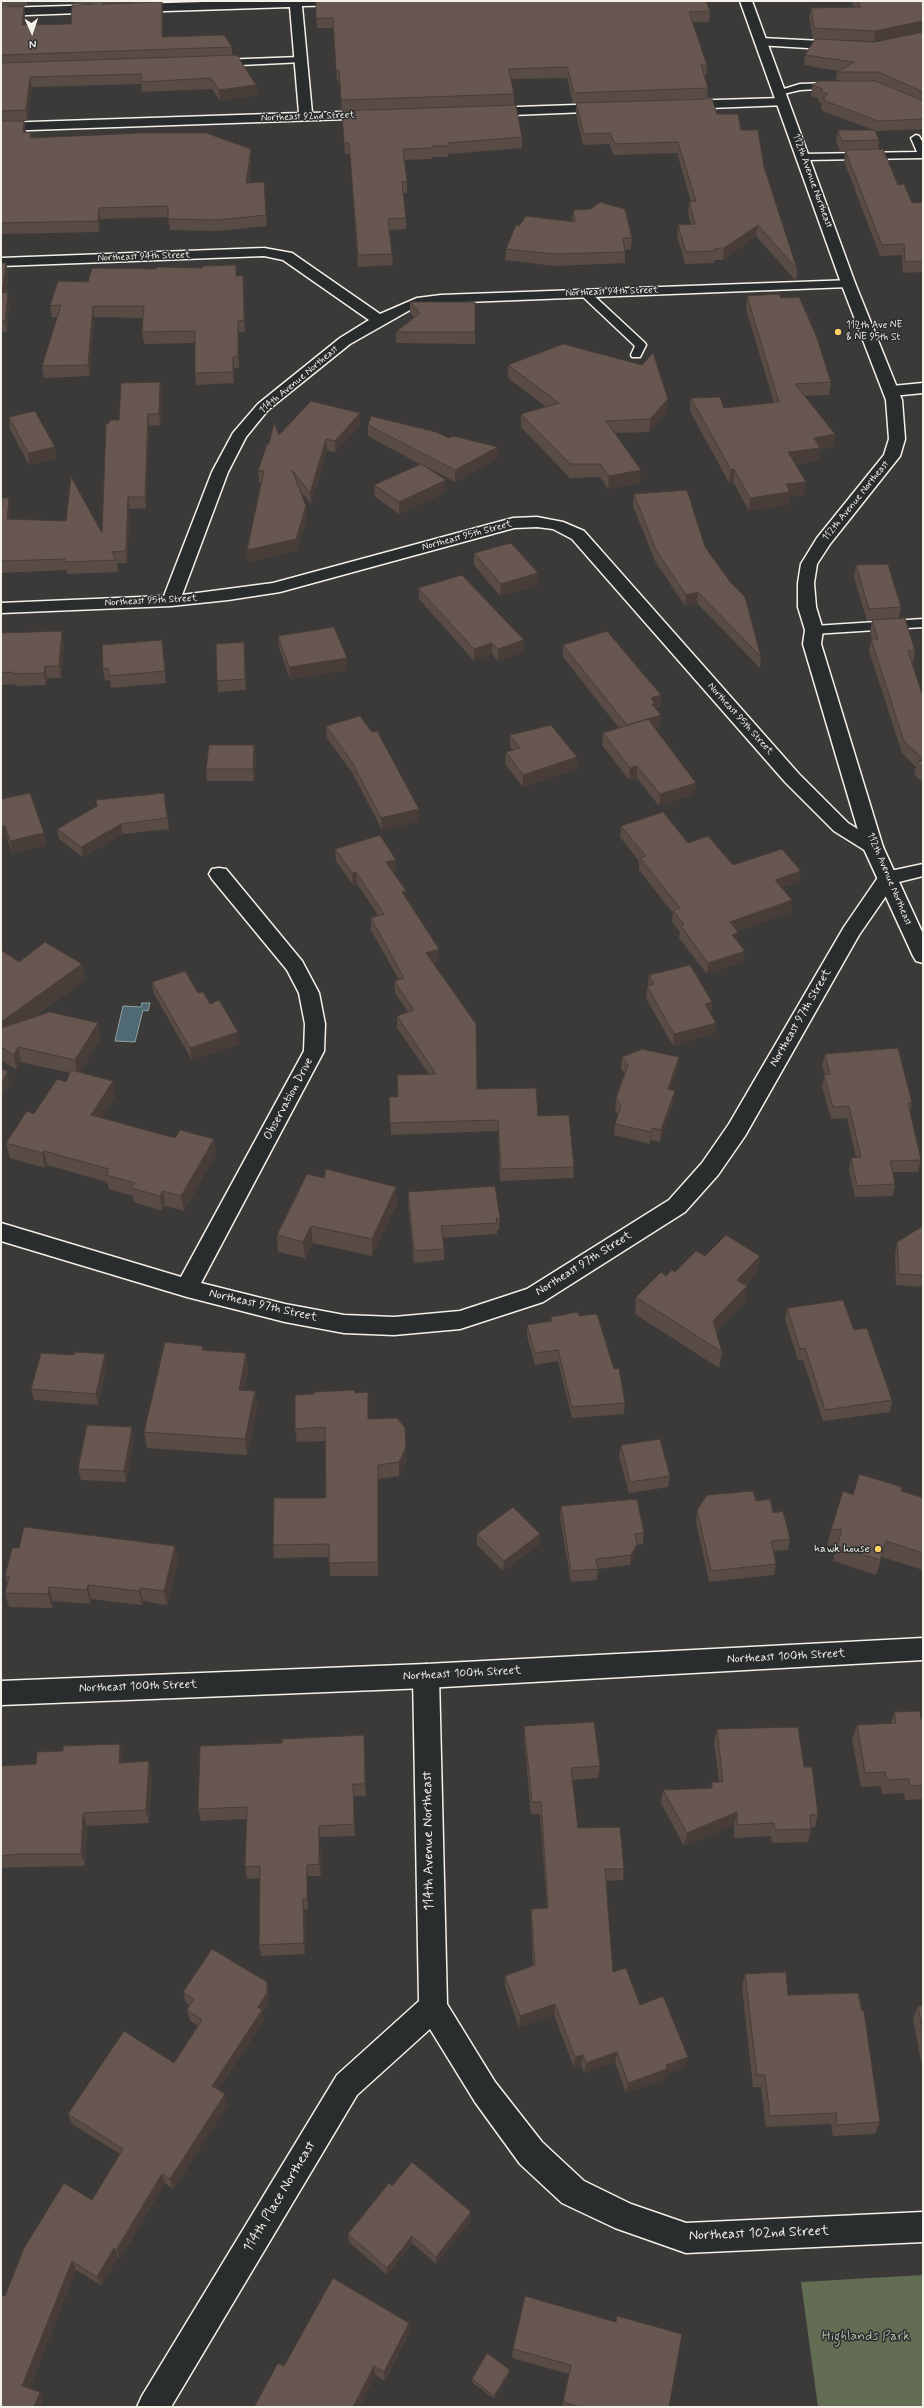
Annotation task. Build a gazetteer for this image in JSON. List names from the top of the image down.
{
  "streets": {
    "street": [
      "Northeast 92nd Street",
      "112th Avenue Northeast",
      "Northeast 94th Street",
      "114th Avenue Northeast",
      "Northeast 95th Street",
      "Northeast 97th Street",
      "Observation Drive",
      "Northeast 100th Street",
      "114th Place Northeast",
      "Northeast 102nd Street"
    ]
  },
  "crossings": [
    ["112th Avenue Northeast", "Northeast 94th Street"],
    ["112th Avenue Northeast", "Northeast 95th Street"],
    ["112th Avenue Northeast", "Northeast 97th Street"],
    ["Northeast 94th Street", "114th Avenue Northeast"],
    ["114th Avenue Northeast", "Northeast 95th Street"],
    ["114th Avenue Northeast", "Northeast 100th Street"],
    ["114th Avenue Northeast", "114th Place Northeast"],
    ["114th Avenue Northeast", "Northeast 102nd Street"],
    ["Northeast 97th Street", "Observation Drive"],
    ["114th Place Northeast", "Northeast 102nd Street"]
  ],
  "parks": ["Highlands Park"],
  "places": ["112th Ave NE & NE 95th St", "hawk house"],
  "north": "bottom"
}
